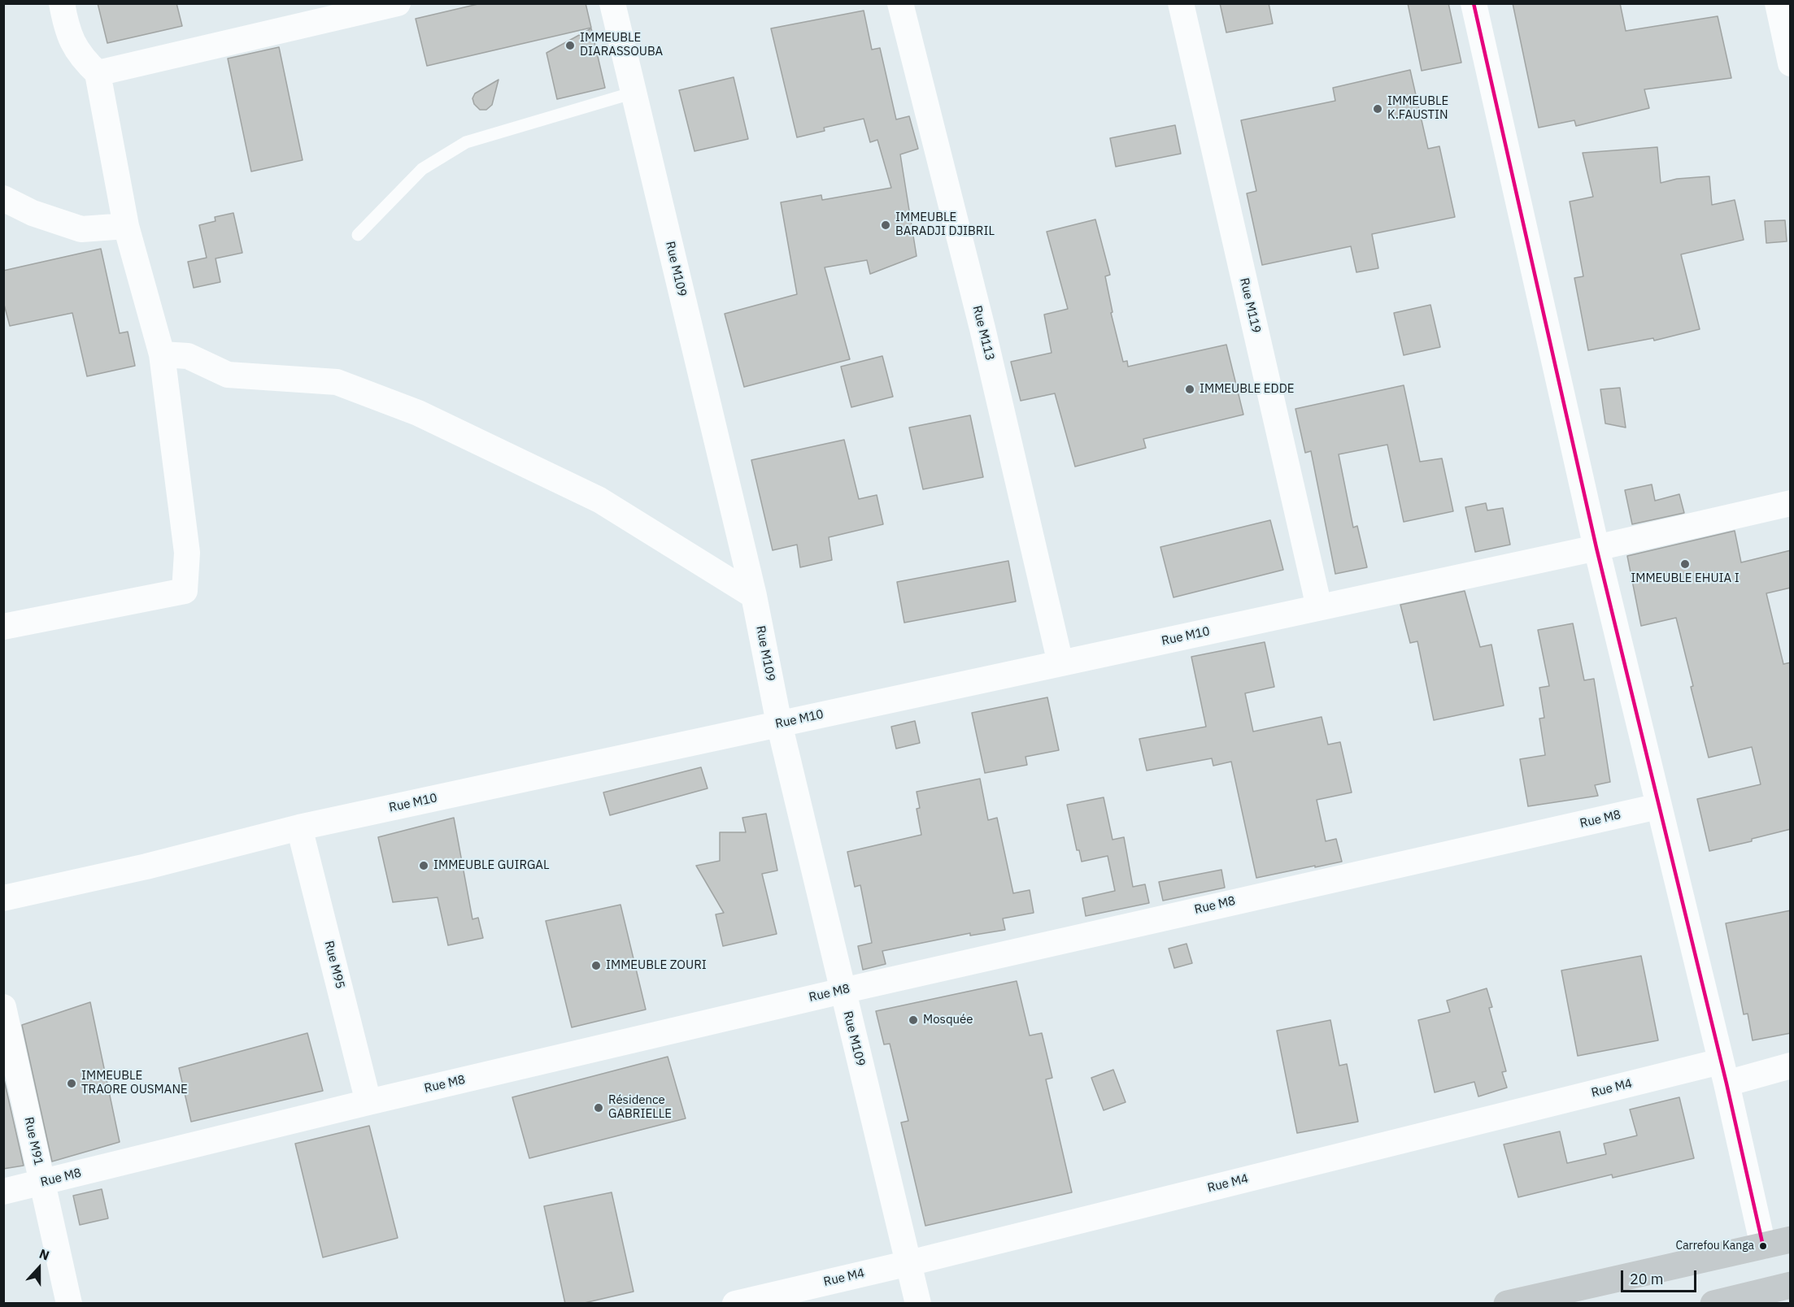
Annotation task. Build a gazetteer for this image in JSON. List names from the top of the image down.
{
  "streets": {
    "street": [
      "Rue M109",
      "Rue M119",
      "Rue M113",
      "Rue M10",
      "Rue M8",
      "Rue M95",
      "Rue M4",
      "Rue M91"
    ]
  },
  "crossings": [
    ["Rue M109", "Rue M10"],
    ["Rue M109", "Rue M8"],
    ["Rue M109", "Rue M4"],
    ["Rue M119", "Rue M10"],
    ["Rue M113", "Rue M10"],
    ["Rue M10", "Rue M95"],
    ["Rue M8", "Rue M95"],
    ["Rue M8", "Rue M91"]
  ],
  "places": [
    "IMMEUBLE DIARASSOUBA",
    "IMMEUBLE K.FAUSTIN",
    "IMMEUBLE BARADJI DJIBRIL",
    "IMMEUBLE EDDE",
    "IMMEUBLE EHUIA I",
    "IMMEUBLE GUIRGAL",
    "IMMEUBLE ZOURI",
    "Mosquée",
    "IMMEUBLE TRAORE OUSMANE",
    "Résidence GABRIELLE",
    "Carrefou Kanga"
  ],
  "scale_bar": "20 m",
  "north": "top"
}
